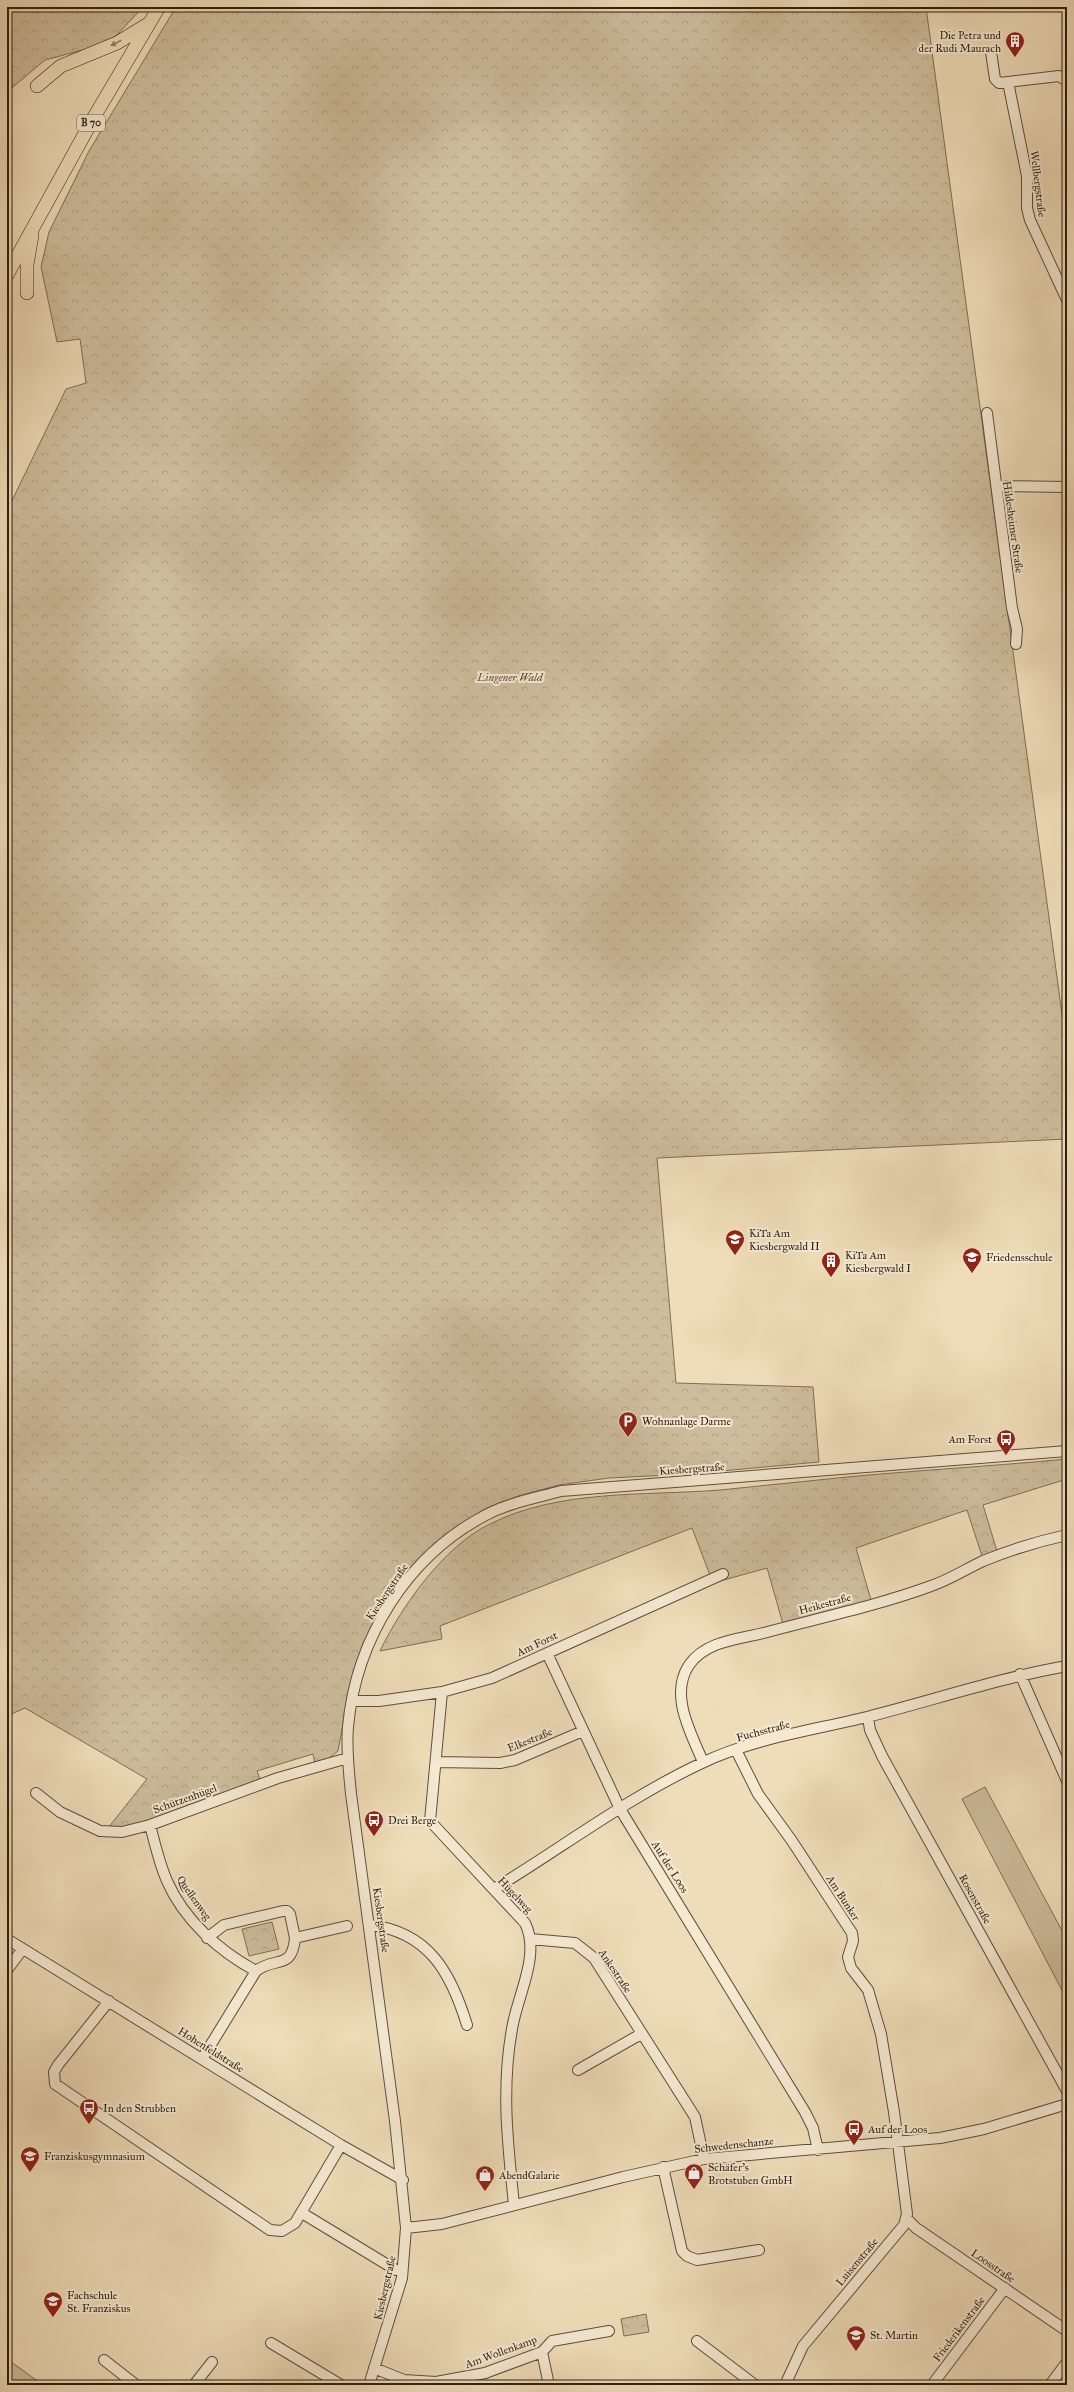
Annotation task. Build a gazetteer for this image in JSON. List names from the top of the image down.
{
  "streets": {
    "main road": ["B 70"],
    "street": [
      "Wellbergstraße",
      "Hildesheimer Straße",
      "Kiesbergstraße",
      "Heikestraße",
      "Am Forst",
      "Fuchsstraße",
      "Elkestraße",
      "Schützenhügel",
      "Auf der Loos",
      "Hügelweg",
      "Quellenweg",
      "Am Bunker",
      "Rosenstraße",
      "Ankestraße",
      "Hohenfeldstraße",
      "Schwedenschanze",
      "Luisenstraße",
      "Loosstraße",
      "Friederikenstraße",
      "Am Wollenkamp"
    ]
  },
  "crossings": [
    ["Kiesbergstraße", "Am Forst"],
    ["Kiesbergstraße", "Schützenhügel"],
    ["Kiesbergstraße", "Hohenfeldstraße"],
    ["Kiesbergstraße", "Schwedenschanze"],
    ["Kiesbergstraße", "Am Wollenkamp"],
    ["Heikestraße", "Fuchsstraße"],
    ["Am Forst", "Auf der Loos"],
    ["Am Forst", "Hügelweg"],
    ["Fuchsstraße", "Auf der Loos"],
    ["Fuchsstraße", "Hügelweg"],
    ["Fuchsstraße", "Am Bunker"],
    ["Fuchsstraße", "Rosenstraße"],
    ["Elkestraße", "Auf der Loos"],
    ["Elkestraße", "Hügelweg"],
    ["Schützenhügel", "Quellenweg"],
    ["Auf der Loos", "Schwedenschanze"],
    ["Hügelweg", "Ankestraße"],
    ["Hügelweg", "Schwedenschanze"],
    ["Am Bunker", "Schwedenschanze"],
    ["Ankestraße", "Schwedenschanze"],
    ["Luisenstraße", "Loosstraße"],
    ["Loosstraße", "Friederikenstraße"]
  ],
  "parks": ["Lingener Wald"],
  "places": {
    "building": ["Die Petra und der Rudi Maurach", "KiTa Am Kiesbergwald I"],
    "school or university": [
      "KiTa Am Kiesbergwald II",
      "Friedensschule",
      "Franziskusgymnasium",
      "Fachschule St. Franziskus",
      "St. Martin"
    ],
    "parking": ["Wohnanlage Darme"],
    "bus stop": [
      "Am Forst",
      "Drei Berge",
      "In den Strubben",
      "Auf der Loos"
    ],
    "shop": ["Schäfer's Brotstuben GmbH", "AbendGalarie"]
  }
}
